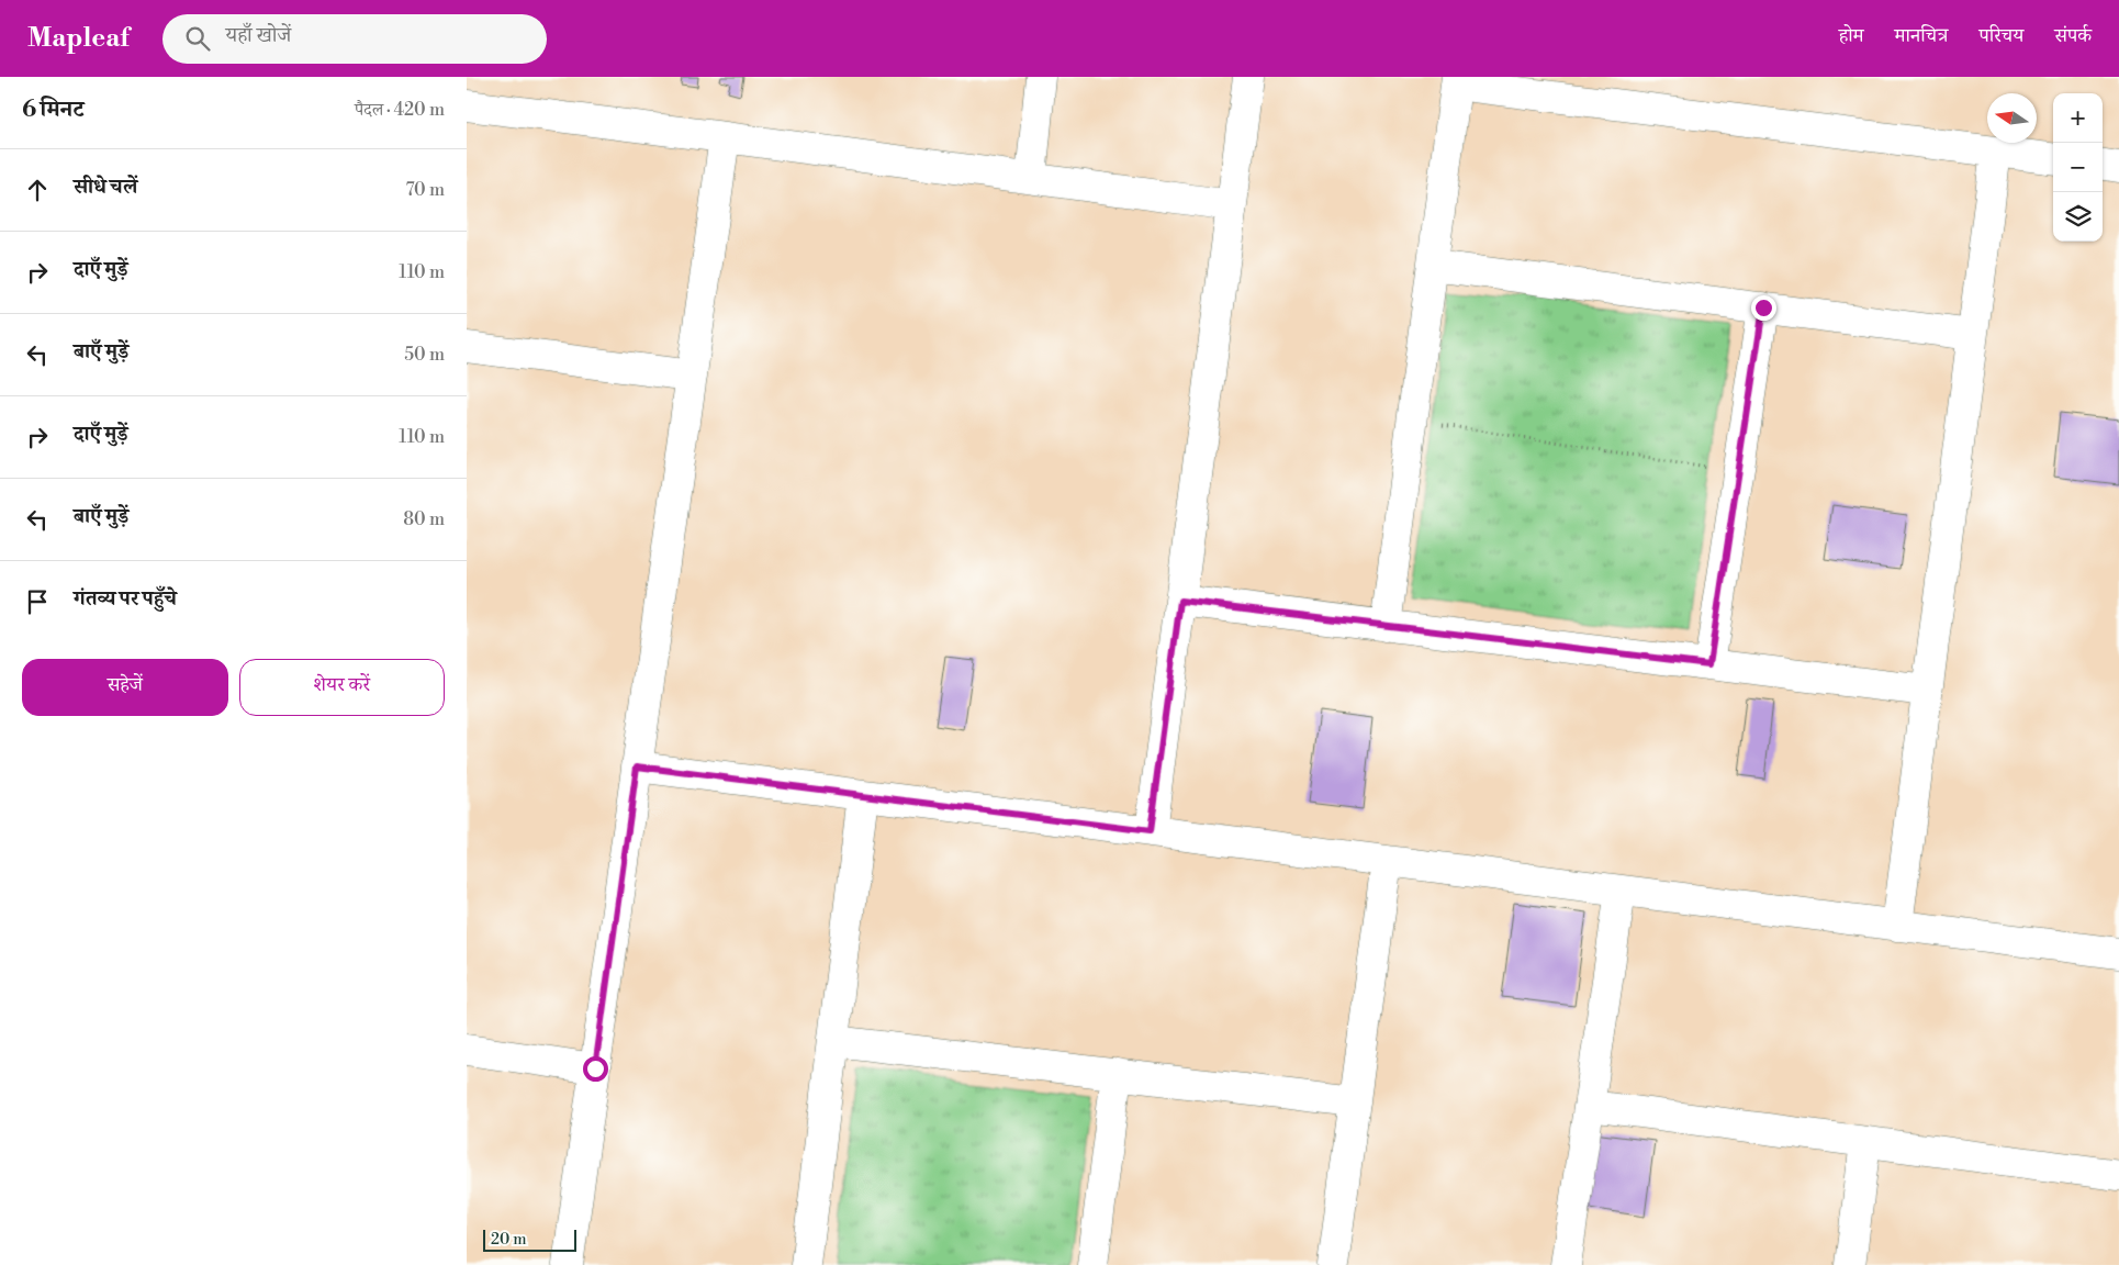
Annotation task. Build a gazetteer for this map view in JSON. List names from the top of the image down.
{
  "scale_bar": "20 m",
  "north": "left",
  "page": {
    "header": "Mapleaf",
    "search": "यहाँ खोजें",
    "nav": [
      "होम",
      "मानचित्र",
      "परिचय",
      "संपर्क"
    ],
    "heading": ["6 मिनट", "पैदल · 420 m"],
    "map_buttons": ["+", "−"],
    "list": [
      ["सीधे चलें", "70 m"],
      ["दाएँ मुड़ें", "110 m"],
      ["बाएँ मुड़ें", "50 m"],
      ["दाएँ मुड़ें", "110 m"],
      ["बाएँ मुड़ें", "80 m"],
      "गंतव्य पर पहुँचे"
    ],
    "buttons": ["सहेजें", "शेयर करें"],
    "scale": "20 m"
  }
}
